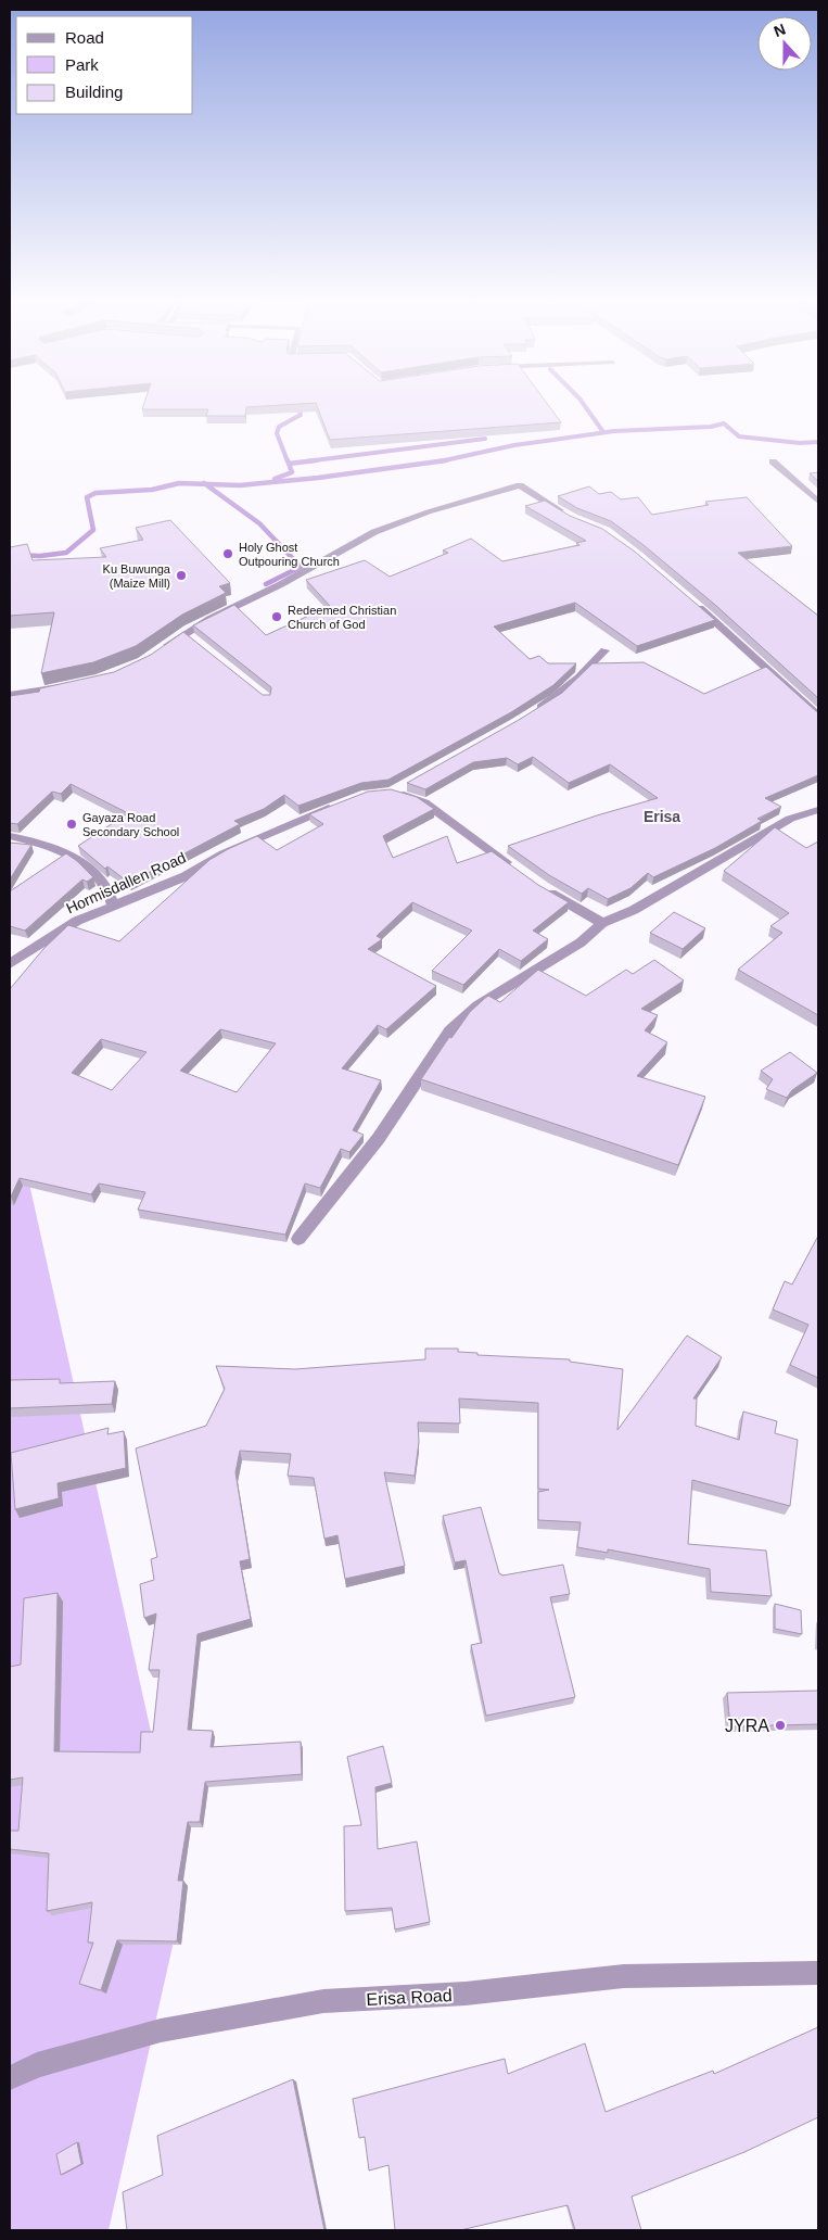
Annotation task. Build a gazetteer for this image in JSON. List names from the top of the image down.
{
  "streets": {
    "street": ["Hormisdallen Road", "Erisa Road"]
  },
  "districts": ["Erisa"],
  "places": [
    "Holy Ghost Outpouring Church",
    "Ku Buwunga (Maize Mill)",
    "Redeemed Christian Church of God",
    "Gayaza Road Secondary School",
    "JYRA"
  ],
  "legend": ["Road", "Park", "Building"],
  "north": "top"
}
